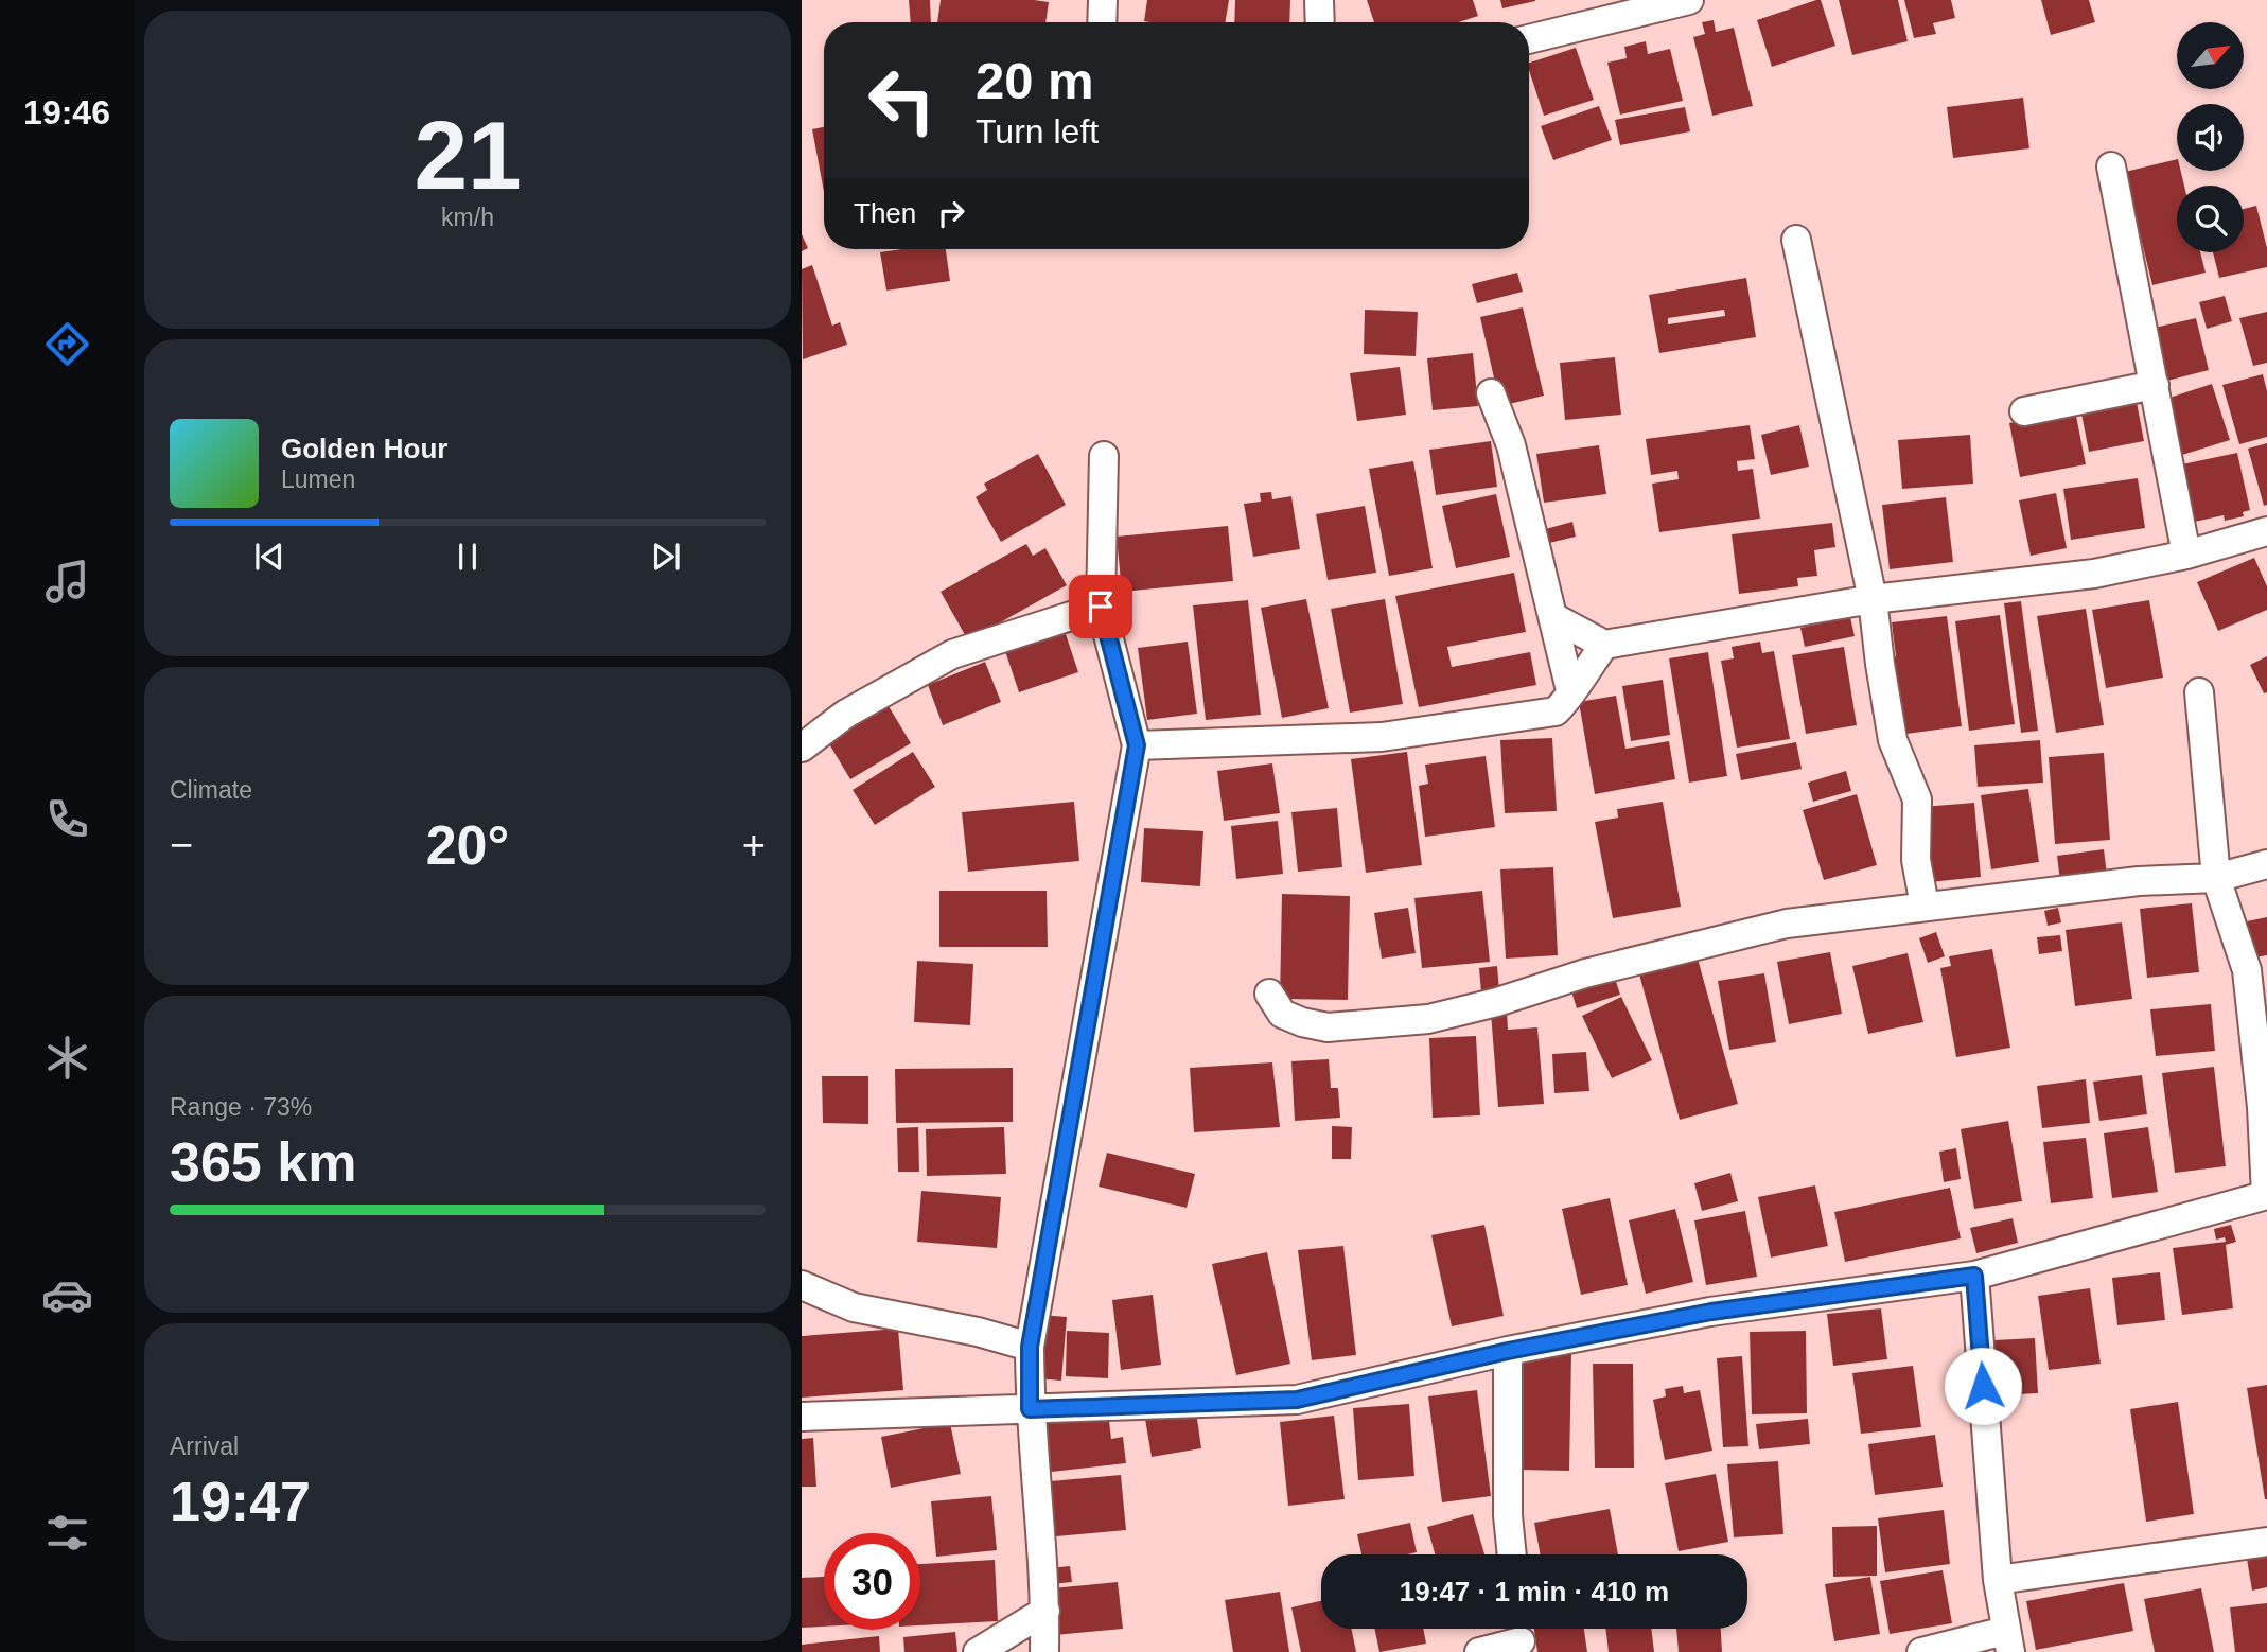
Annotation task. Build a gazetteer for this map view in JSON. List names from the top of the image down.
{
  "north": "top right",
  "page": {
    "tabs": "19:46",
    "tile": [
      ["21", "km/h"],
      "Climate",
      ["Range · 73%", "365 km"],
      ["Arrival", "19:47"]
    ],
    "turn": ["20 m", "Turn left"],
    "then": "Then",
    "song": ["Golden Hour", "Lumen"],
    "heat": ["−", "20°", "+"],
    "limit": "30",
    "trip": "19:47 · 1 min · 410 m"
  }
}
